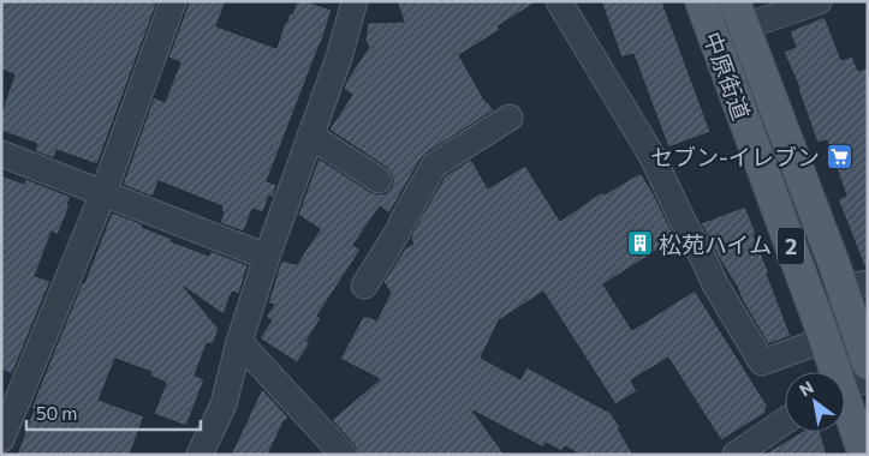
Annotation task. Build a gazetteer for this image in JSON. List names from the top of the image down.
{
  "streets": {
    "main road": ["中原街道", "2"]
  },
  "places": {
    "supermarket": ["セブン-イレブン"],
    "building": ["松苑ハイム"]
  },
  "scale_bar": "50 m",
  "north": "top left"
}
